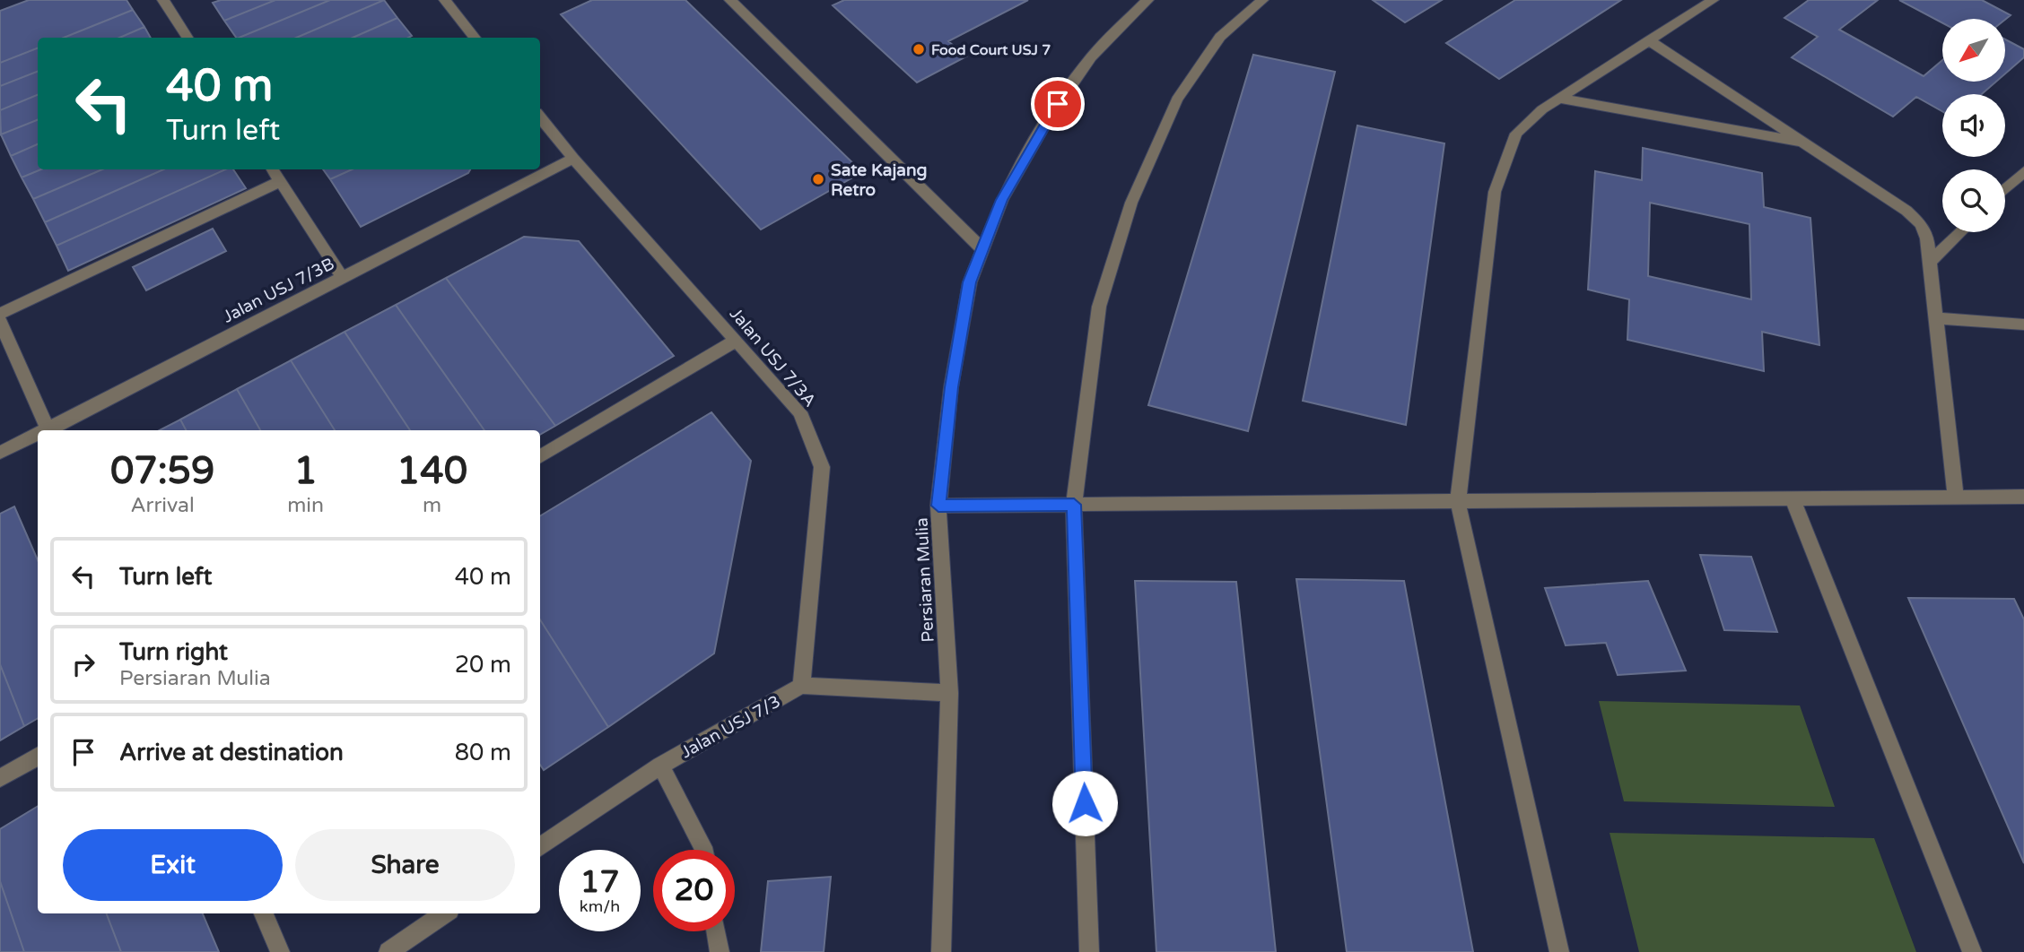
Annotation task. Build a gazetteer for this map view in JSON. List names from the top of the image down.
{
  "streets": {
    "street": [
      "Jalan USJ 7/3B",
      "Jalan USJ 7/3A",
      "Persiaran Mulia",
      "Jalan USJ 7/3"
    ]
  },
  "crossings": [
    ["Jalan USJ 7/3B", "Jalan USJ 7/3A"],
    ["Jalan USJ 7/3A", "Jalan USJ 7/3"]
  ],
  "places": ["Food Court USJ 7", "Sate Kajang Retro"],
  "north": "bottom left",
  "page": {
    "turn": ["40 m", "Turn left"],
    "eta": [
      "07:59",
      "Arrival",
      "1",
      "min",
      "140",
      "m"
    ],
    "list": [
      {
        "name": "Turn left",
        "value": "40 m"
      },
      {
        "name": "Turn right",
        "note": "Persiaran Mulia",
        "value": "20 m"
      },
      {
        "name": "Arrive at destination",
        "value": "80 m"
      }
    ],
    "buttons": ["Exit", "Share"],
    "speed": "17 km/h",
    "limit": "20"
  }
}
